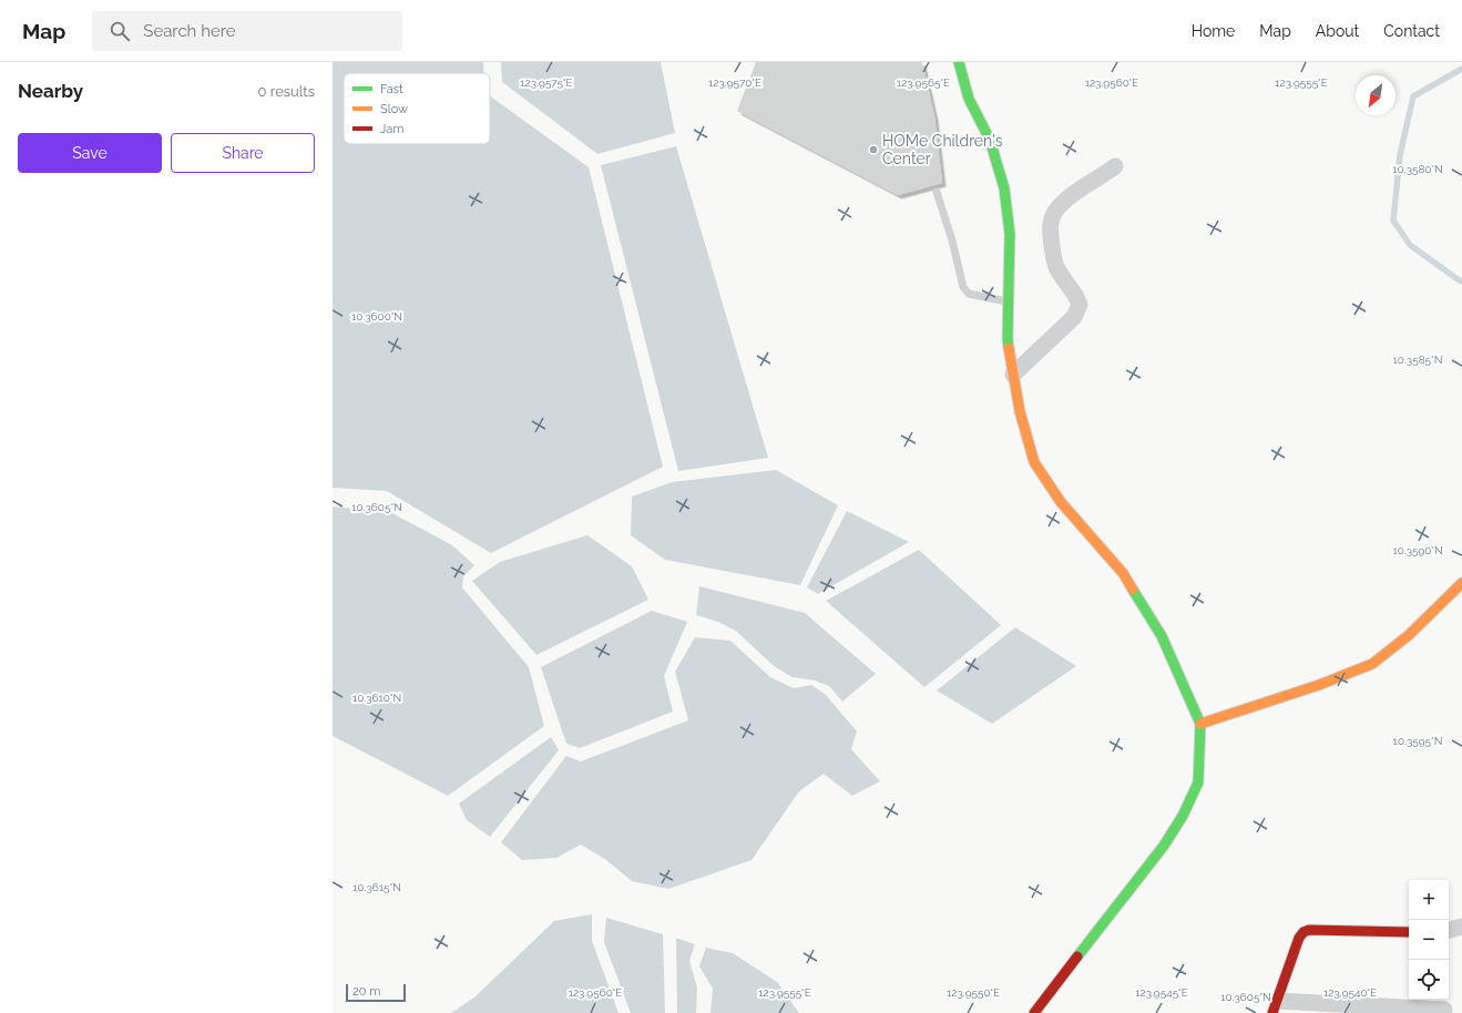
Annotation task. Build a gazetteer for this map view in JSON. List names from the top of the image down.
{
  "places": ["HOMe Children's Center"],
  "legend": ["Fast", "Slow", "Jam"],
  "scale_bar": "20 m",
  "north": "bottom left",
  "page": {
    "header": "Map",
    "search": "Search here",
    "nav": [
      "Home",
      "Map",
      "About",
      "Contact"
    ],
    "heading": ["Nearby", "0 results"],
    "buttons": ["Save", "Share"],
    "map_buttons": ["+", "−"],
    "scale": "20 m"
  },
  "coordinates": [
    "123.9575°E",
    "123.9570°E",
    "123.9565°E",
    "123.9560°E",
    "123.9555°E",
    "10.3580°N",
    "10.3600°N",
    "10.3585°N",
    "10.3605°N",
    "10.3590°N",
    "10.3610°N",
    "10.3595°N",
    "10.3615°N",
    "123.9550°E",
    "123.9545°E",
    "123.9540°E"
  ]
}
